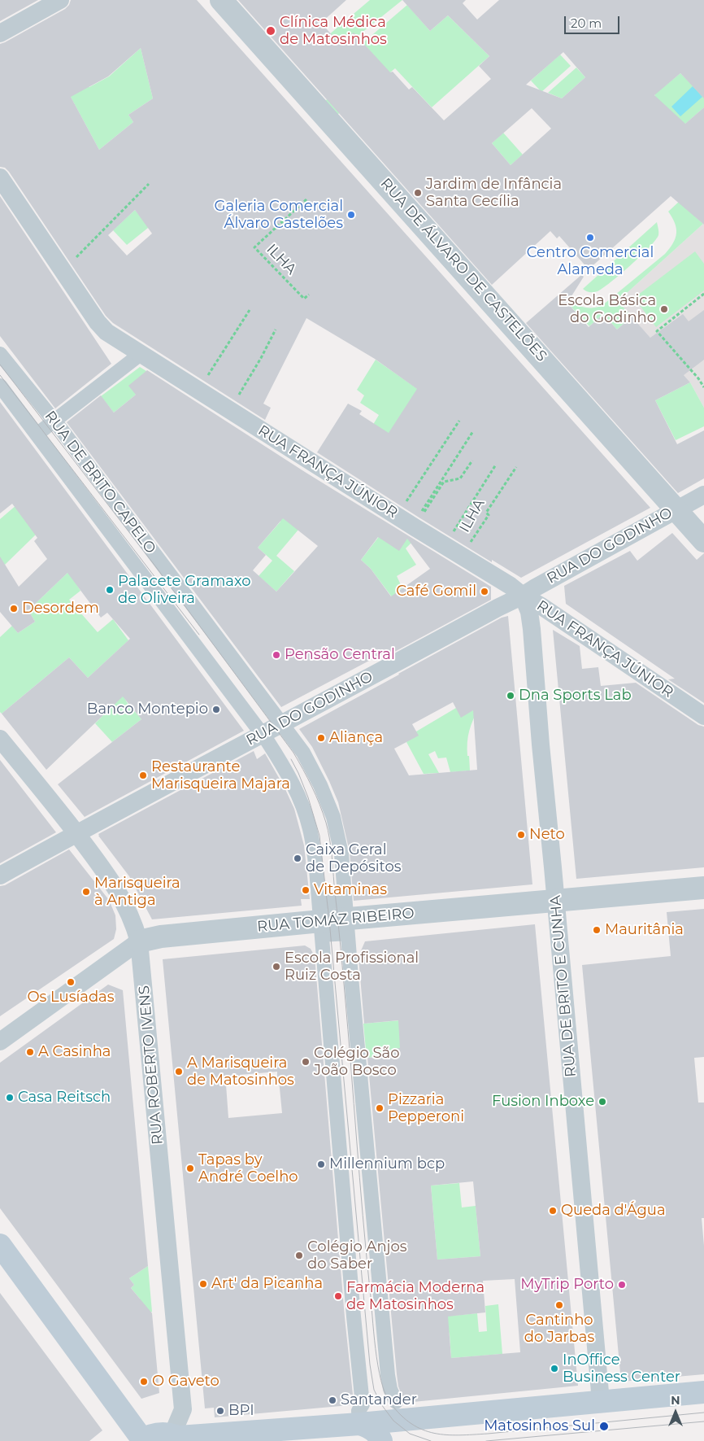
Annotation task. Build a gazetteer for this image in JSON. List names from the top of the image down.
{
  "streets": {
    "street": [
      "RUA DE ÁLVARO DE CASTELÕES",
      "RUA FRANÇA JÚNIOR",
      "RUA DE BRITO CAPELO",
      "RUA DO GODINHO",
      "RUA TOMÁZ RIBEIRO",
      "RUA DE BRITO E CUNHA",
      "RUA ROBERTO IVENS"
    ],
    "path": ["ILHA"]
  },
  "crossings": [
    ["ILHA", "RUA FRANÇA JÚNIOR"],
    ["RUA DE ÁLVARO DE CASTELÕES", "RUA DO GODINHO"],
    ["RUA FRANÇA JÚNIOR", "RUA DO GODINHO"],
    ["RUA FRANÇA JÚNIOR", "RUA DE BRITO E CUNHA"],
    ["RUA DE BRITO CAPELO", "RUA DO GODINHO"],
    ["RUA DE BRITO CAPELO", "RUA TOMÁZ RIBEIRO"],
    ["RUA DO GODINHO", "RUA DE BRITO E CUNHA"],
    ["RUA DO GODINHO", "RUA ROBERTO IVENS"],
    ["RUA TOMÁZ RIBEIRO", "RUA DE BRITO E CUNHA"],
    ["RUA TOMÁZ RIBEIRO", "RUA ROBERTO IVENS"]
  ],
  "places": [
    "Clínica Médica de Matosinhos",
    "Jardim de Infância Santa Cecília",
    "Galeria Comercial Álvaro Castelões",
    "Centro Comercial Alameda",
    "Escola Básica do Godinho",
    "Palacete Gramaxo de Oliveira",
    "Café Gomil",
    "Desordem",
    "Pensão Central",
    "Dna Sports Lab",
    "Banco Montepio",
    "Aliança",
    "Restaurante Marisqueira Majara",
    "Neto",
    "Caixa Geral de Depósitos",
    "Vitaminas",
    "Marisqueira à Antiga",
    "Mauritânia",
    "Escola Profissional Ruiz Costa",
    "Os Lusíadas",
    "A Casinha",
    "Colégio São João Bosco",
    "A Marisqueira de Matosinhos",
    "Casa Reitsch",
    "Fusion Inboxe",
    "Pizzaria Pepperoni",
    "Millennium bcp",
    "Tapas by André Coelho",
    "Queda d'Água",
    "Colégio Anjos do Saber",
    "Art' da Picanha",
    "MyTrip Porto",
    "Farmácia Moderna de Matosinhos",
    "Cantinho do Jarbas",
    "InOffice Business Center",
    "O Gaveto",
    "Santander",
    "BPI",
    "Matosinhos Sul"
  ],
  "scale_bar": "20 m",
  "north": "top"
}
